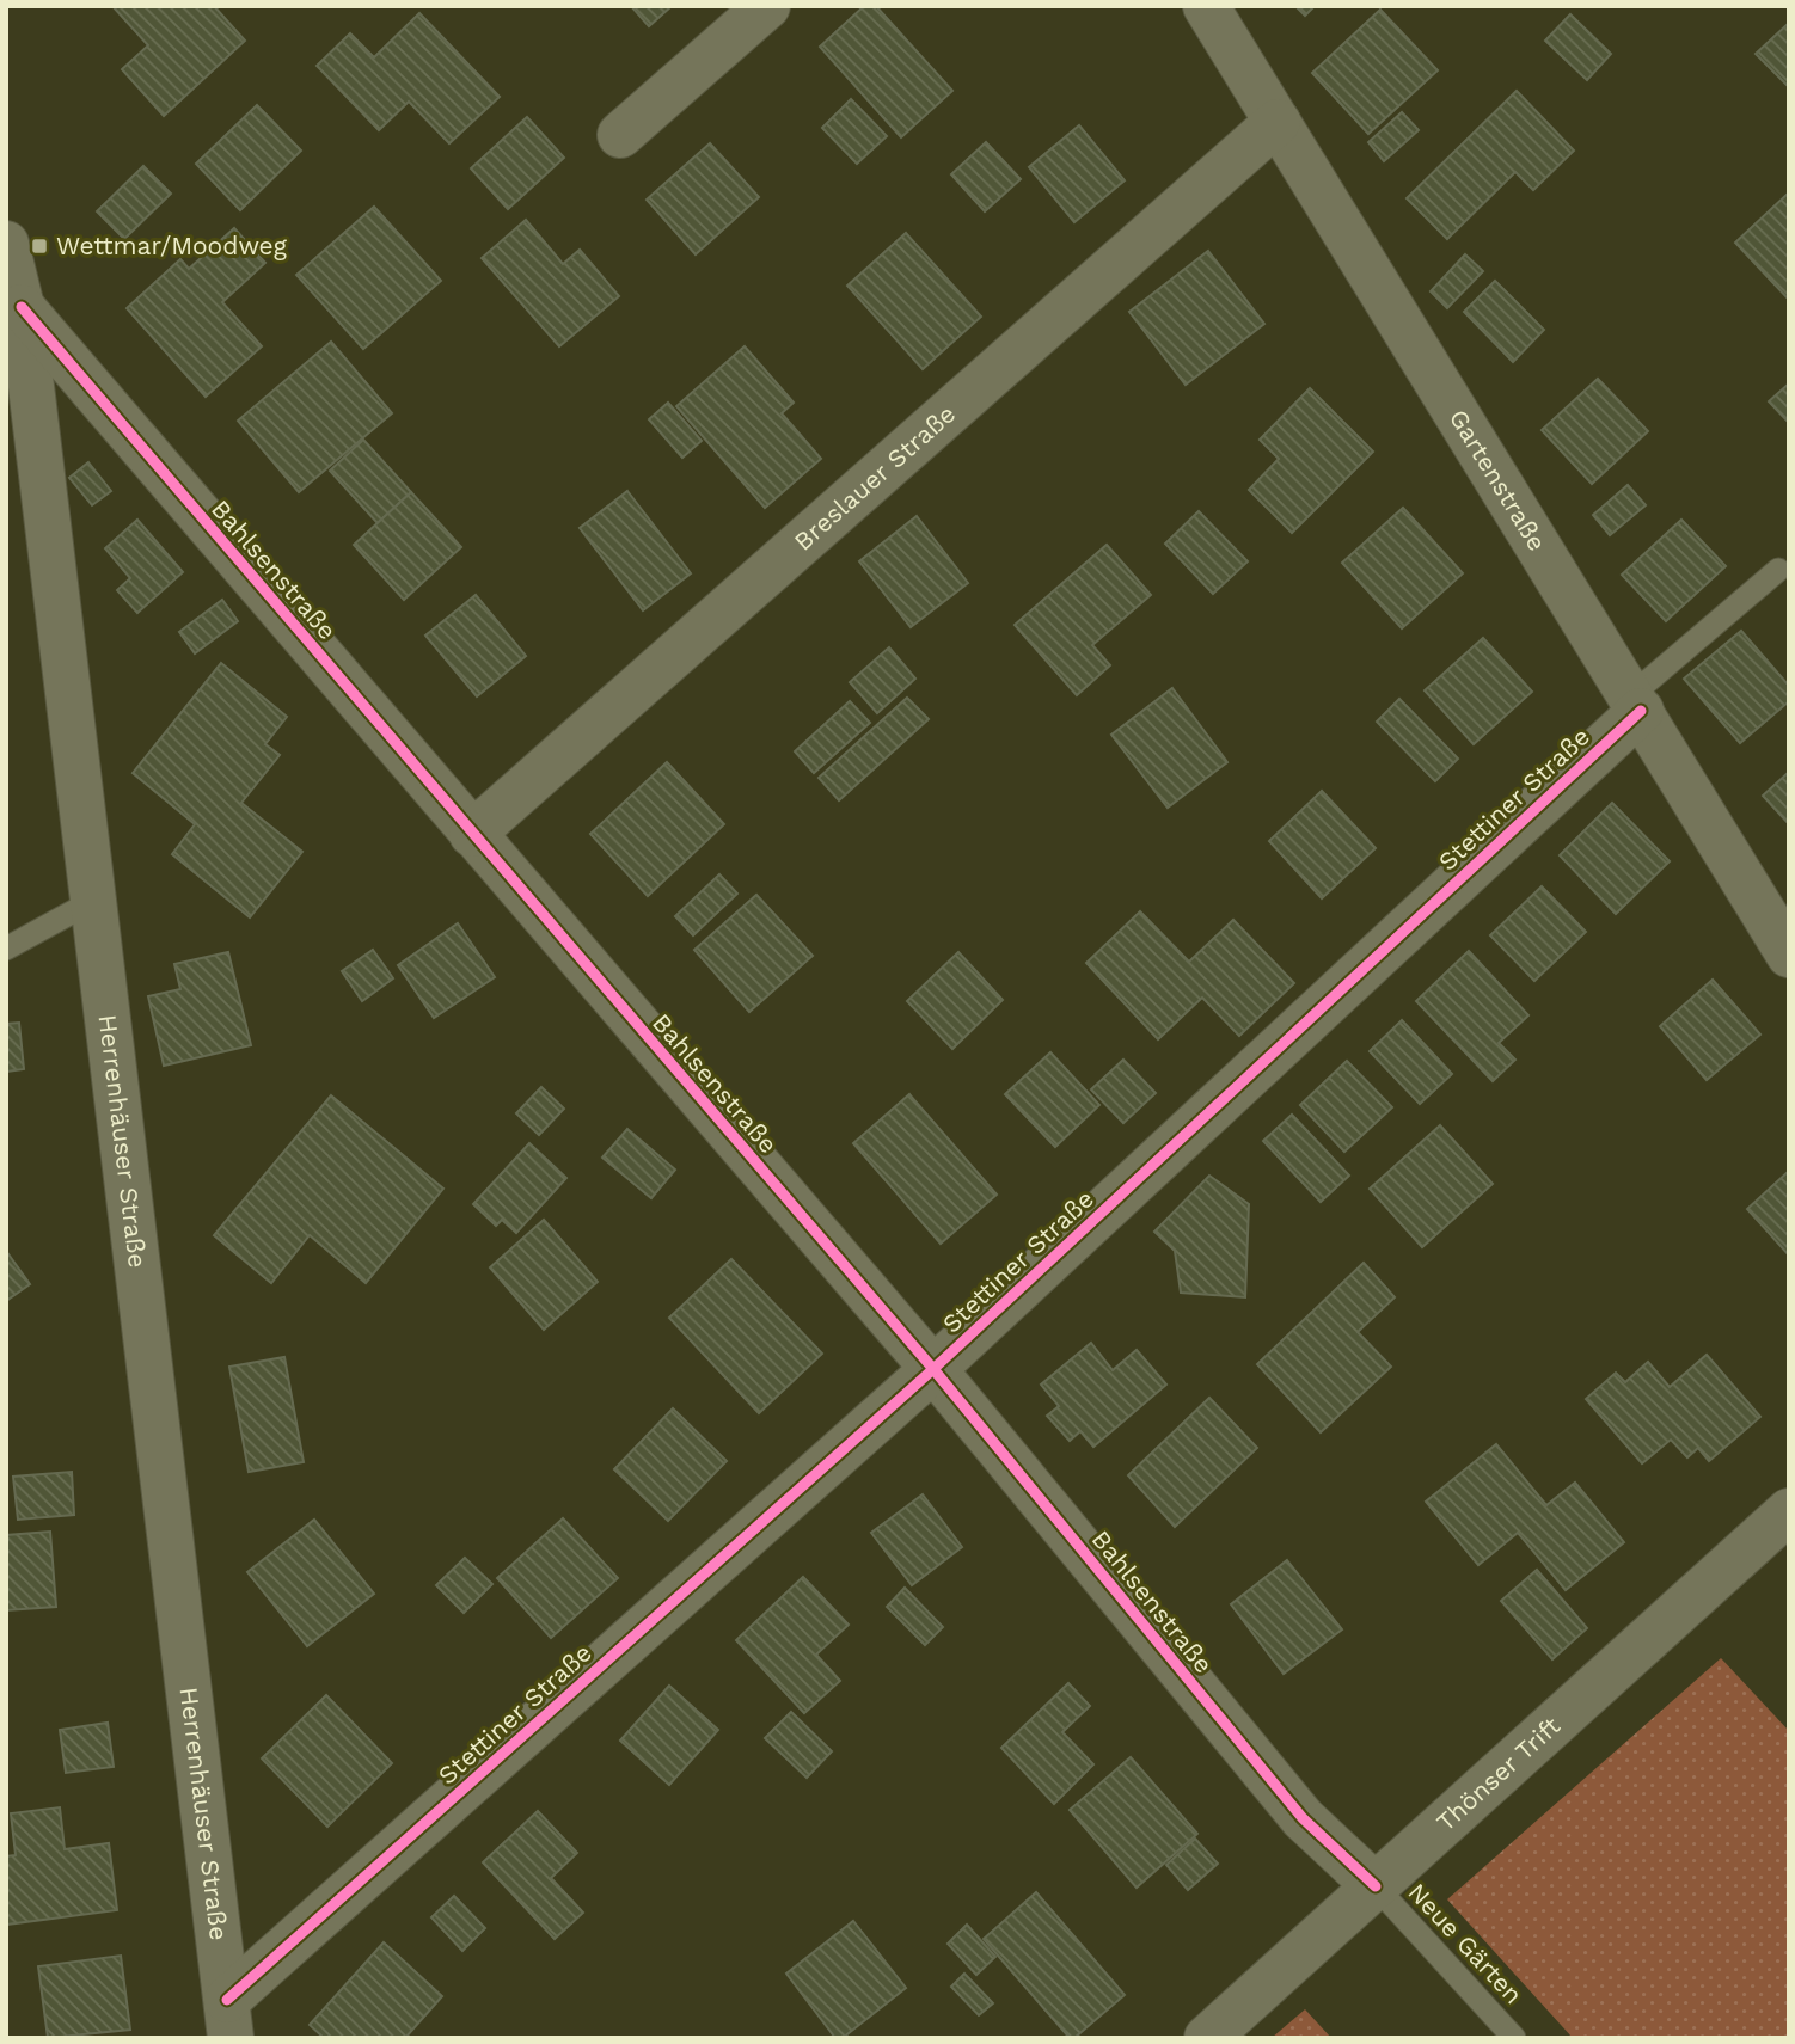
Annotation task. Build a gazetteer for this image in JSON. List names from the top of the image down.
{
  "streets": {
    "street": [
      "Breslauer Straße",
      "Gartenstraße",
      "Bahlsenstraße",
      "Stettiner Straße",
      "Herrenhäuser Straße",
      "Thönser Trift"
    ],
    "lane": ["Neue Gärten"]
  },
  "crossings": [
    ["Breslauer Straße", "Gartenstraße"],
    ["Breslauer Straße", "Bahlsenstraße"],
    ["Gartenstraße", "Stettiner Straße"],
    ["Bahlsenstraße", "Stettiner Straße"],
    ["Bahlsenstraße", "Herrenhäuser Straße"],
    ["Bahlsenstraße", "Thönser Trift"],
    ["Bahlsenstraße", "Neue Gärten"],
    ["Stettiner Straße", "Herrenhäuser Straße"],
    ["Thönser Trift", "Neue Gärten"]
  ],
  "places": {
    "transit": ["Wettmar/Moodweg"]
  }
}
